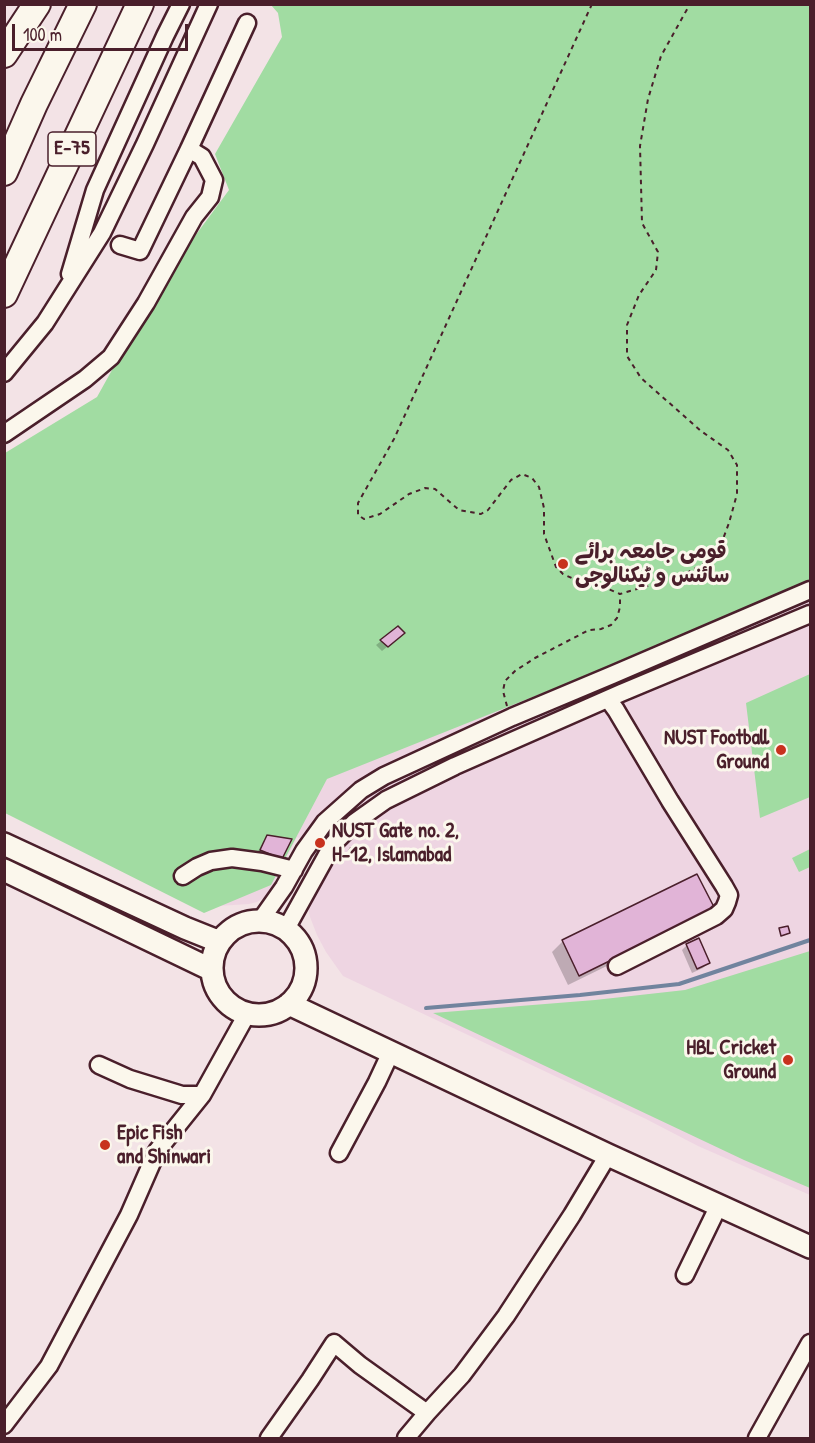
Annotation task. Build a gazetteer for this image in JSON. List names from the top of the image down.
{
  "streets": {
    "highway": ["E-75"]
  },
  "places": [
    "قومی جامعہ برائے سائنس و ٹیکنالوجی",
    "NUST Football Ground",
    "NUST Gate no. 2, H-12, Islamabad",
    "HBL Cricket Ground",
    "Epic Fish and Shinwari"
  ],
  "scale_bar": "100 m"
}
